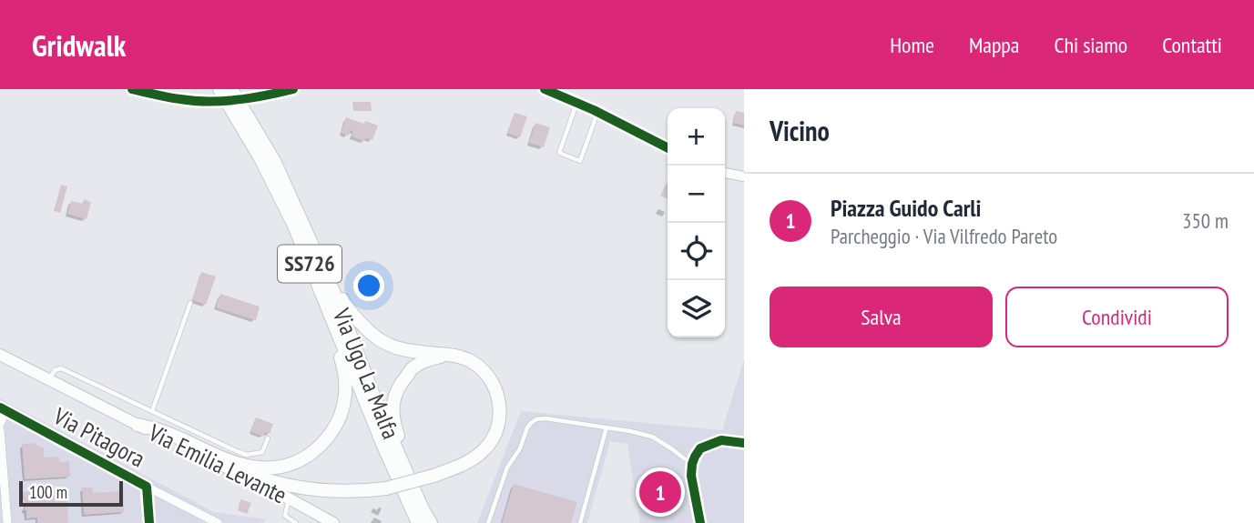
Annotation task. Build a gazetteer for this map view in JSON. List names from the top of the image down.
{
  "streets": {
    "highway": ["SS726", "Via Ugo La Malfa"],
    "main road": ["Via Emilia Levante"],
    "street": ["Via Pitagora"]
  },
  "scale_bar": "100 m",
  "page": {
    "header": "Gridwalk",
    "nav": [
      "Home",
      "Mappa",
      "Chi siamo",
      "Contatti"
    ],
    "heading": "Vicino",
    "map_buttons": ["+", "−"],
    "list": [
      {
        "mark": "1",
        "name": "Piazza Guido Carli",
        "note": "Parcheggio · Via Vilfredo Pareto",
        "value": "350 m"
      }
    ],
    "buttons": ["Salva", "Condividi"],
    "pins": "1",
    "scale": "100 m"
  }
}
